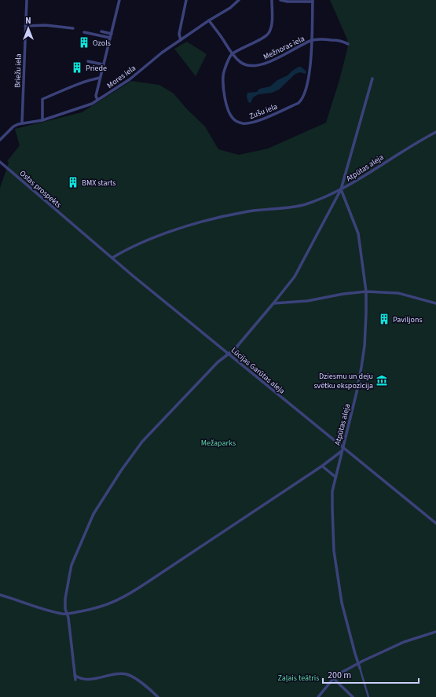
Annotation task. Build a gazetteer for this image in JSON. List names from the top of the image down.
{
  "streets": {
    "street": [
      "Mežnoras iela",
      "Briežu iela",
      "Mores iela",
      "Zušu iela",
      "Atpūtas aleja",
      "Ostas prospekts",
      "Lūcijas Garūtas aleja"
    ]
  },
  "crossings": [
    ["Mežnoras iela", "Mores iela"],
    ["Mežnoras iela", "Zušu iela"],
    ["Briežu iela", "Mores iela"],
    ["Atpūtas aleja", "Lūcijas Garūtas aleja"],
    ["Ostas prospekts", "Lūcijas Garūtas aleja"]
  ],
  "parks": ["Mežaparks", "Zaļais teātris"],
  "places": {
    "building": [
      "Ozols",
      "Priede",
      "BMX starts",
      "Paviljons"
    ],
    "museum": ["Dziesmu un deju svētku ekspozīcija"]
  },
  "scale_bar": "200 m",
  "north": "top"
}
